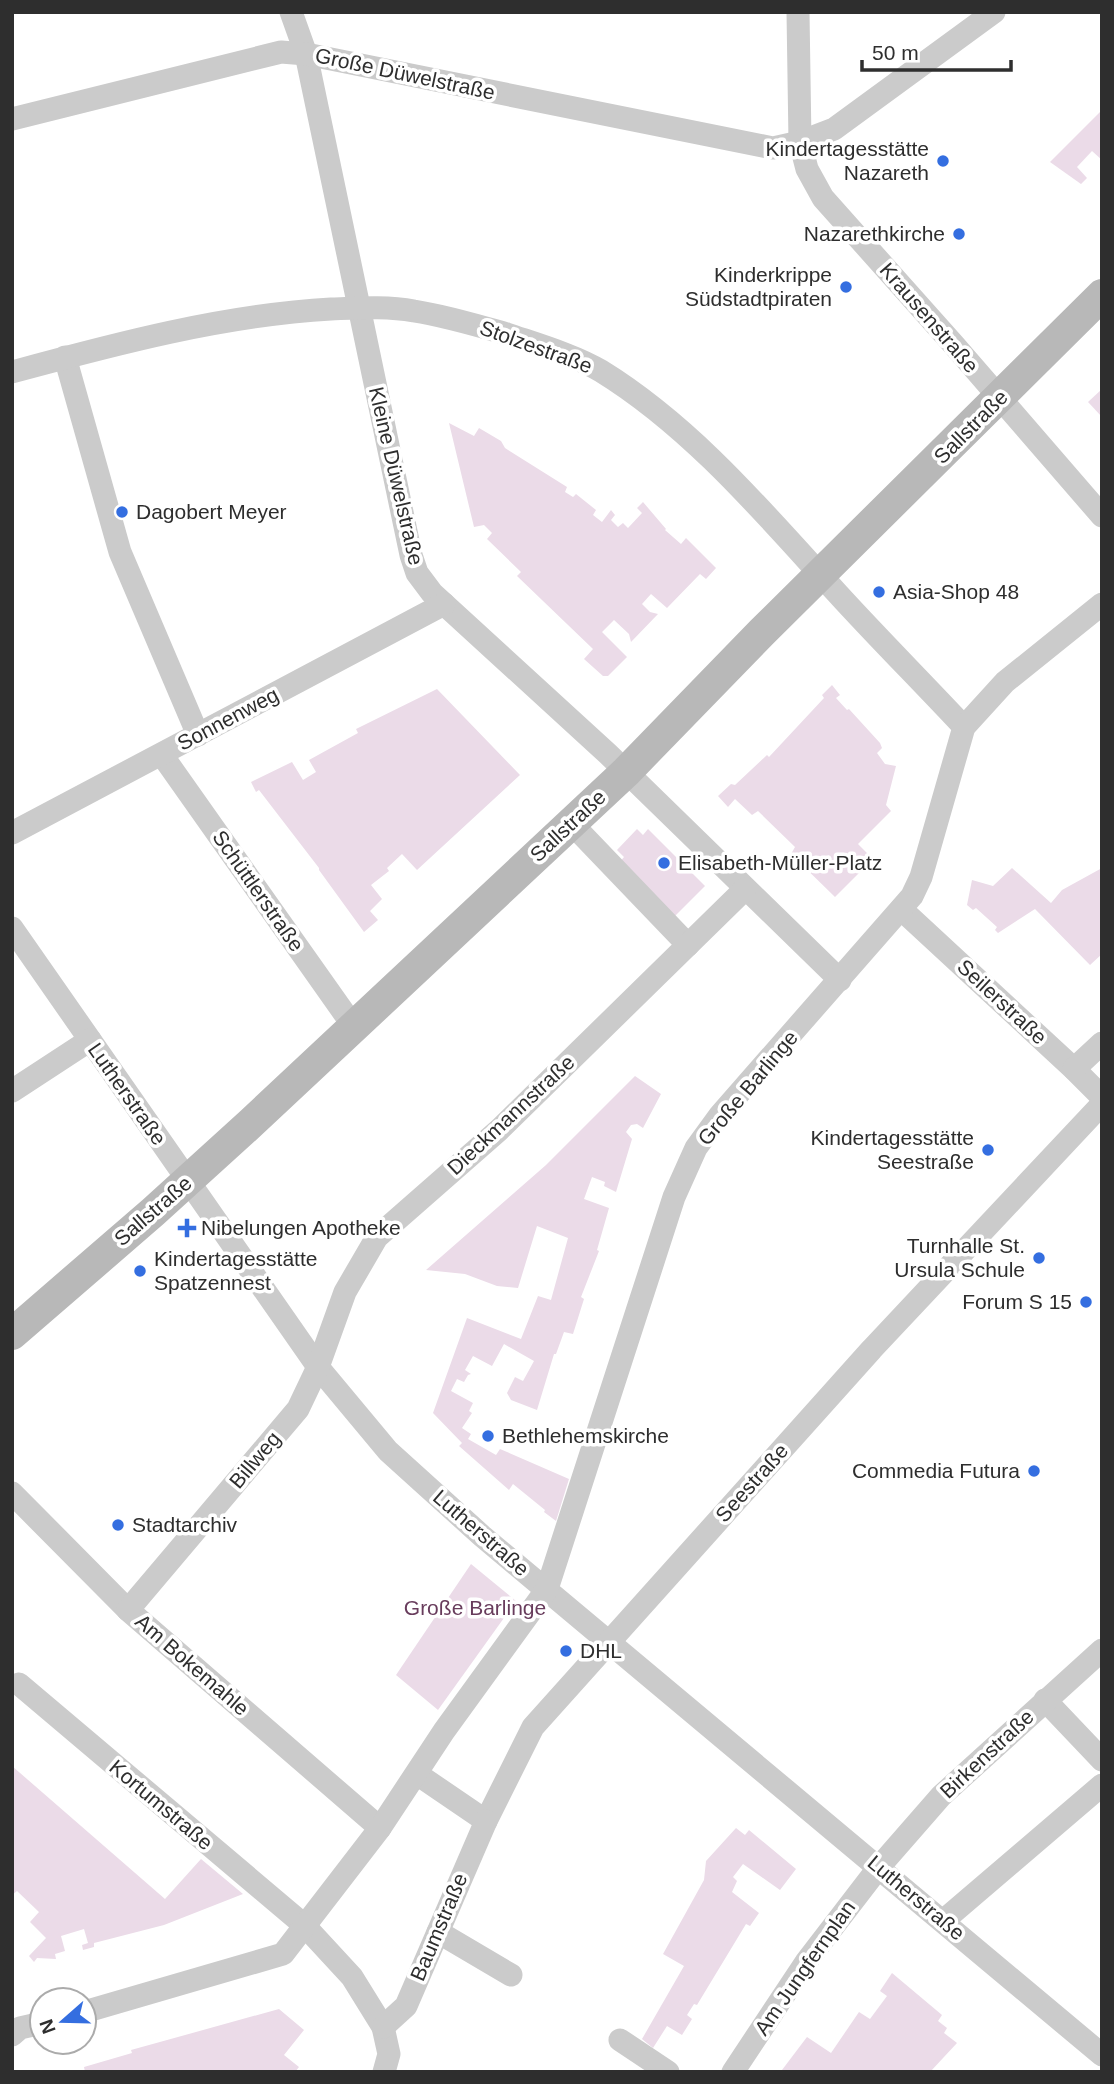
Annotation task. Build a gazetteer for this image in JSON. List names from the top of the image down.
{
  "streets": {
    "street": [
      "Große Düwelstraße",
      "Krausenstraße",
      "Stolzestraße",
      "Sallstraße",
      "Kleine Düwelstraße",
      "Sonnenweg",
      "Schüttlerstraße",
      "Seilerstraße",
      "Große Barlinge",
      "Lutherstraße",
      "Dieckmannstraße",
      "Billweg",
      "Seestraße",
      "Am Bokemahle",
      "Birkenstraße",
      "Kortumstraße",
      "Baumstraße",
      "Am Jungfernplan"
    ]
  },
  "crossings": [
    ["Große Düwelstraße", "Krausenstraße"],
    ["Große Düwelstraße", "Kleine Düwelstraße"],
    ["Krausenstraße", "Sallstraße"],
    ["Stolzestraße", "Sallstraße"],
    ["Stolzestraße", "Kleine Düwelstraße"],
    ["Stolzestraße", "Große Barlinge"],
    ["Sallstraße", "Kleine Düwelstraße"],
    ["Sallstraße", "Schüttlerstraße"],
    ["Sallstraße", "Lutherstraße"],
    ["Kleine Düwelstraße", "Sonnenweg"],
    ["Kleine Düwelstraße", "Große Barlinge"],
    ["Kleine Düwelstraße", "Dieckmannstraße"],
    ["Sonnenweg", "Schüttlerstraße"],
    ["Seilerstraße", "Große Barlinge"],
    ["Große Barlinge", "Lutherstraße"],
    ["Große Barlinge", "Am Bokemahle"],
    ["Große Barlinge", "Kortumstraße"],
    ["Lutherstraße", "Dieckmannstraße"],
    ["Lutherstraße", "Billweg"],
    ["Lutherstraße", "Seestraße"],
    ["Lutherstraße", "Birkenstraße"],
    ["Lutherstraße", "Am Jungfernplan"],
    ["Dieckmannstraße", "Billweg"],
    ["Billweg", "Am Bokemahle"],
    ["Seestraße", "Baumstraße"],
    ["Birkenstraße", "Am Jungfernplan"]
  ],
  "parks": ["Große Barlinge"],
  "places": {
    "other": [
      "Kindertagesstätte Nazareth",
      "Nazarethkirche",
      "Kinderkrippe Südstadtpiraten",
      "Dagobert Meyer",
      "Asia-Shop 48",
      "Elisabeth-Müller-Platz",
      "Kindertagesstätte Seestraße",
      "Turnhalle St. Ursula Schule",
      "Kindertagesstätte Spatzennest",
      "Forum S 15",
      "Bethlehemskirche",
      "Commedia Futura",
      "Stadtarchiv",
      "DHL"
    ],
    "health": ["Nibelungen Apotheke"]
  },
  "scale_bar": "50 m",
  "north": "left"
}
